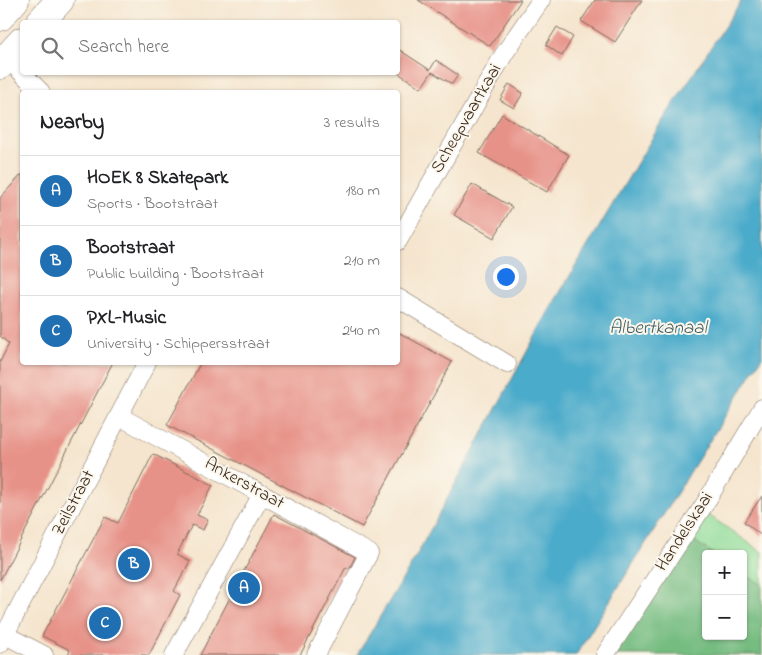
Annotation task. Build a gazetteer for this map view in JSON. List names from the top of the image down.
{
  "streets": {
    "street": [
      "Scheepvaartkaai",
      "Ankerstraat",
      "Zeilstraat",
      "Handelskaai"
    ]
  },
  "crossings": [
    ["Ankerstraat", "Zeilstraat"]
  ],
  "water": ["Albertkanaal"],
  "page": {
    "search": "Search here",
    "heading": ["Nearby", "3 results"],
    "list": [
      {
        "mark": "A",
        "name": "HOEK 8 Skatepark",
        "note": "Sports · Bootstraat",
        "value": "180 m"
      },
      {
        "mark": "B",
        "name": "Bootstraat",
        "note": "Public building · Bootstraat",
        "value": "210 m"
      },
      {
        "mark": "C",
        "name": "PXL-Music",
        "note": "University · Schippersstraat",
        "value": "240 m"
      }
    ],
    "pins": ["B", "A", "C"],
    "map_buttons": ["+", "−"]
  }
}
